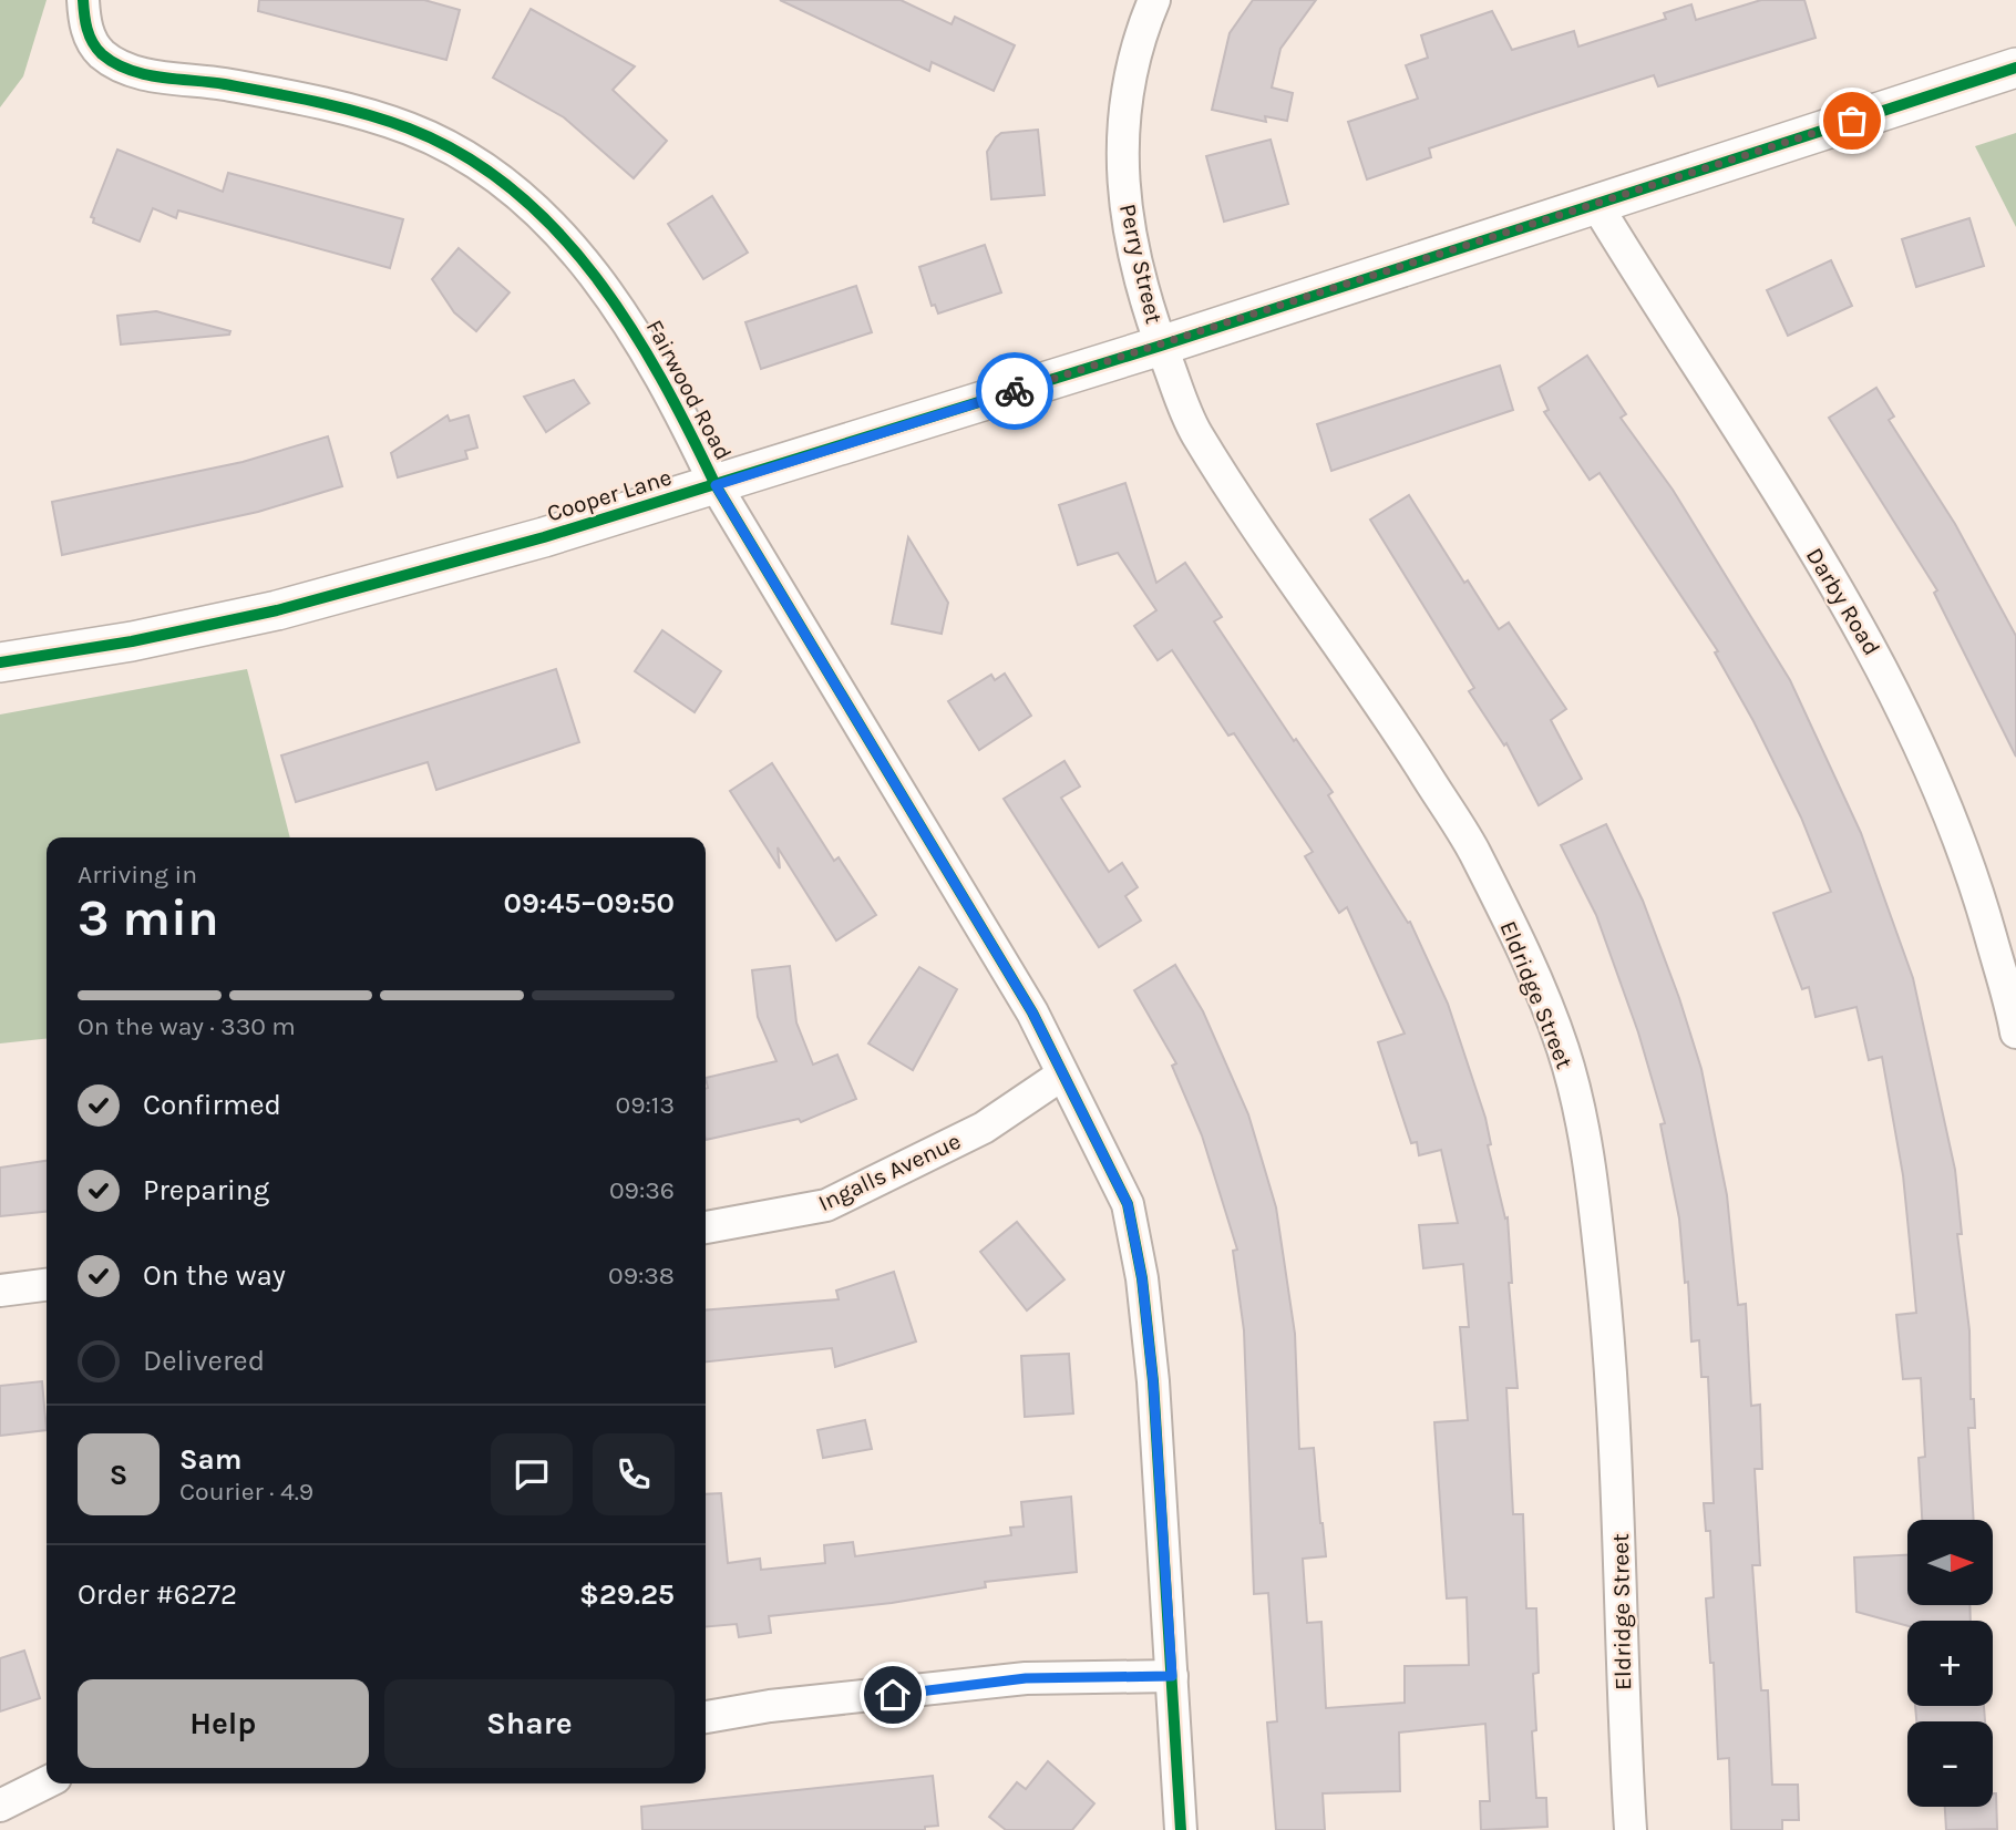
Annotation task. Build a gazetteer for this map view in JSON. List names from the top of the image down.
{
  "streets": {
    "street": [
      "Perry Street",
      "Fairwood Road",
      "Cooper Lane",
      "Darby Road",
      "Eldridge Street",
      "Ingalls Avenue"
    ]
  },
  "crossings": [
    ["Perry Street", "Cooper Lane"],
    ["Perry Street", "Eldridge Street"],
    ["Fairwood Road", "Cooper Lane"],
    ["Fairwood Road", "Ingalls Avenue"],
    ["Cooper Lane", "Darby Road"],
    ["Cooper Lane", "Eldridge Street"]
  ],
  "north": "right",
  "page": {
    "heading": ["3 min", "Arriving in", "09:45–09:50"],
    "panel": [
      "Sam",
      "Courier · 4.9",
      "Order #6272",
      "$29.25"
    ],
    "bar": "On the way · 330 m",
    "list": [
      ["Confirmed", "09:13"],
      ["Preparing", "09:36"],
      ["On the way", "09:38"],
      "Delivered"
    ],
    "round": "S",
    "map_buttons": ["+", "−"],
    "buttons": ["Help", "Share"]
  }
}
